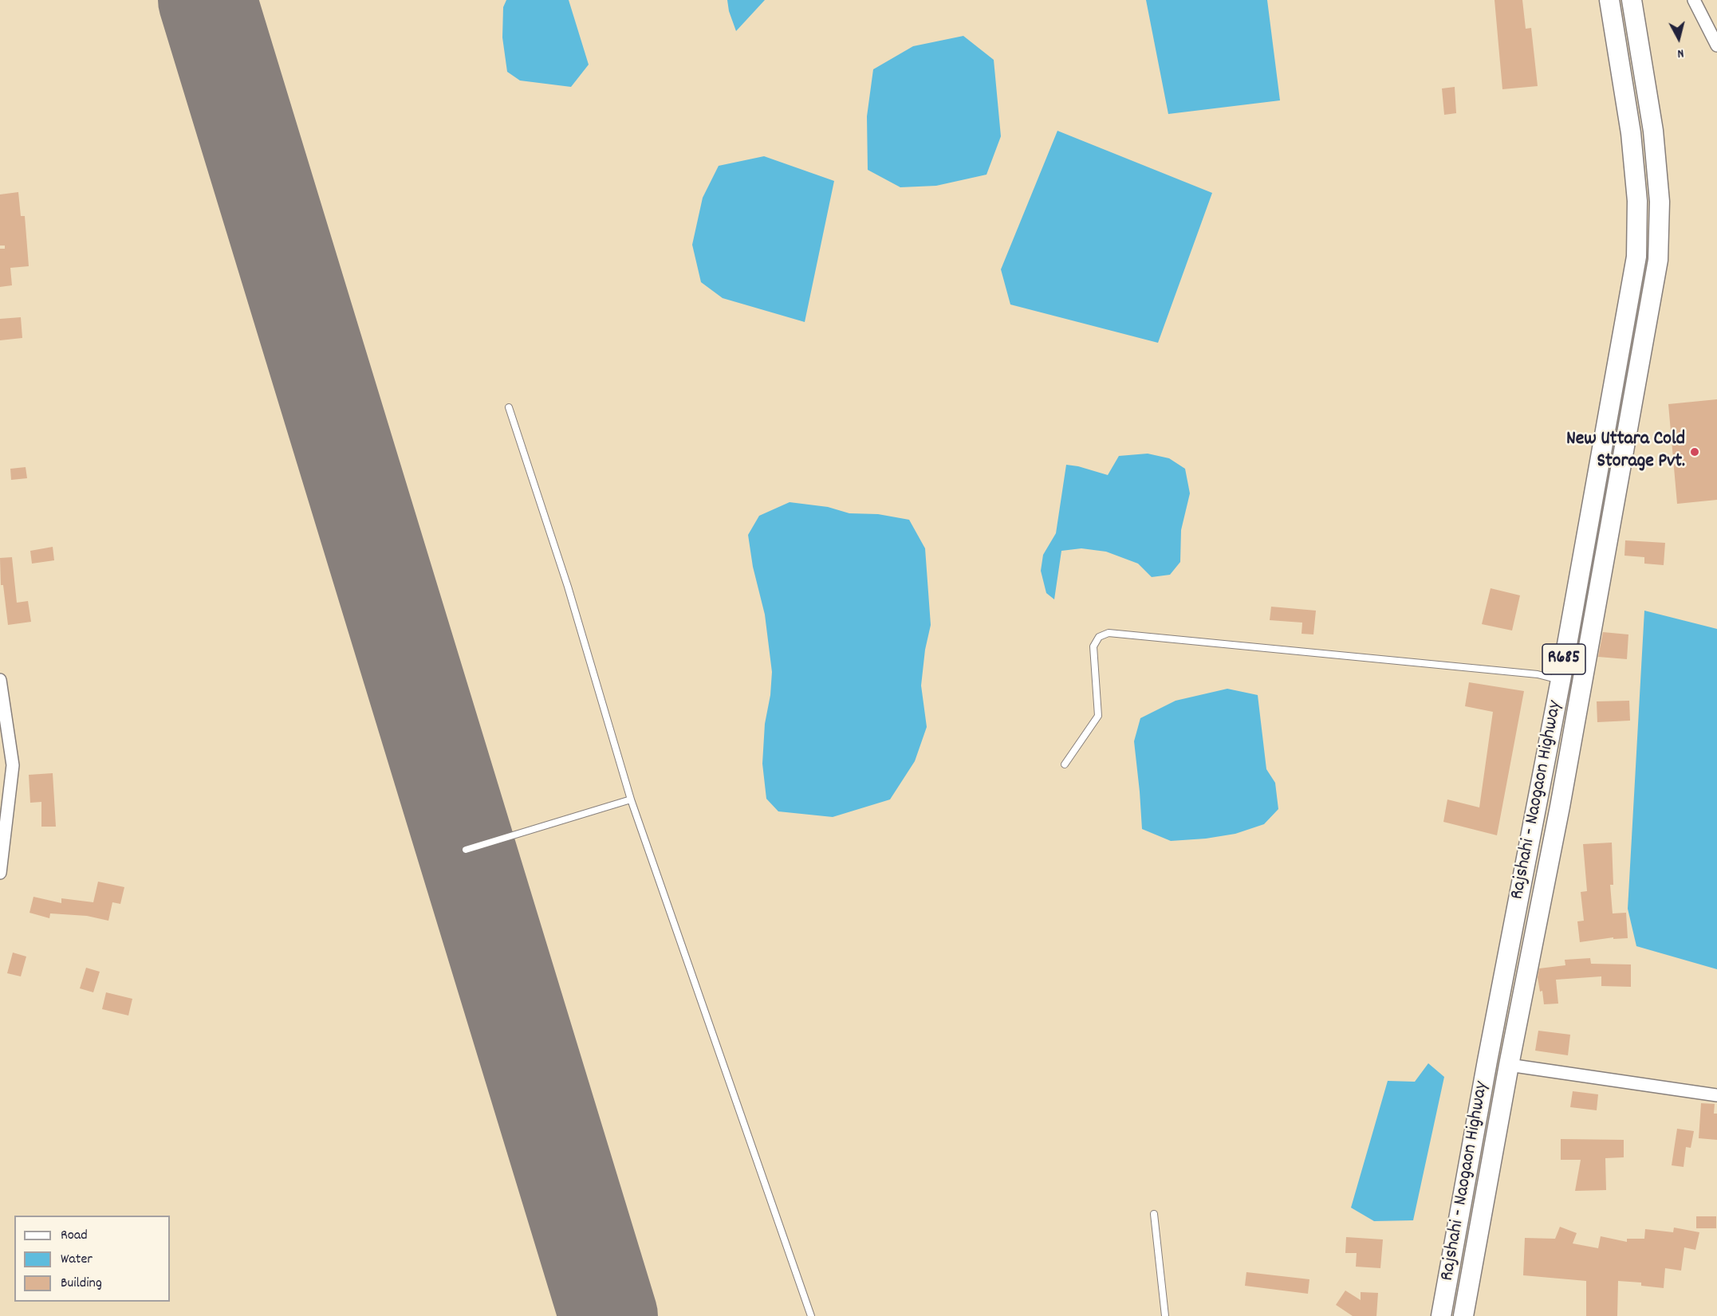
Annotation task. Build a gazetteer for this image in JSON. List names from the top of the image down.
{
  "streets": {
    "main road": ["R685", "Rajshahi - Naogaon Highway"]
  },
  "places": ["New Uttara Cold Storage Pvt."],
  "legend": ["Road", "Water", "Building"],
  "north": "bottom"
}
